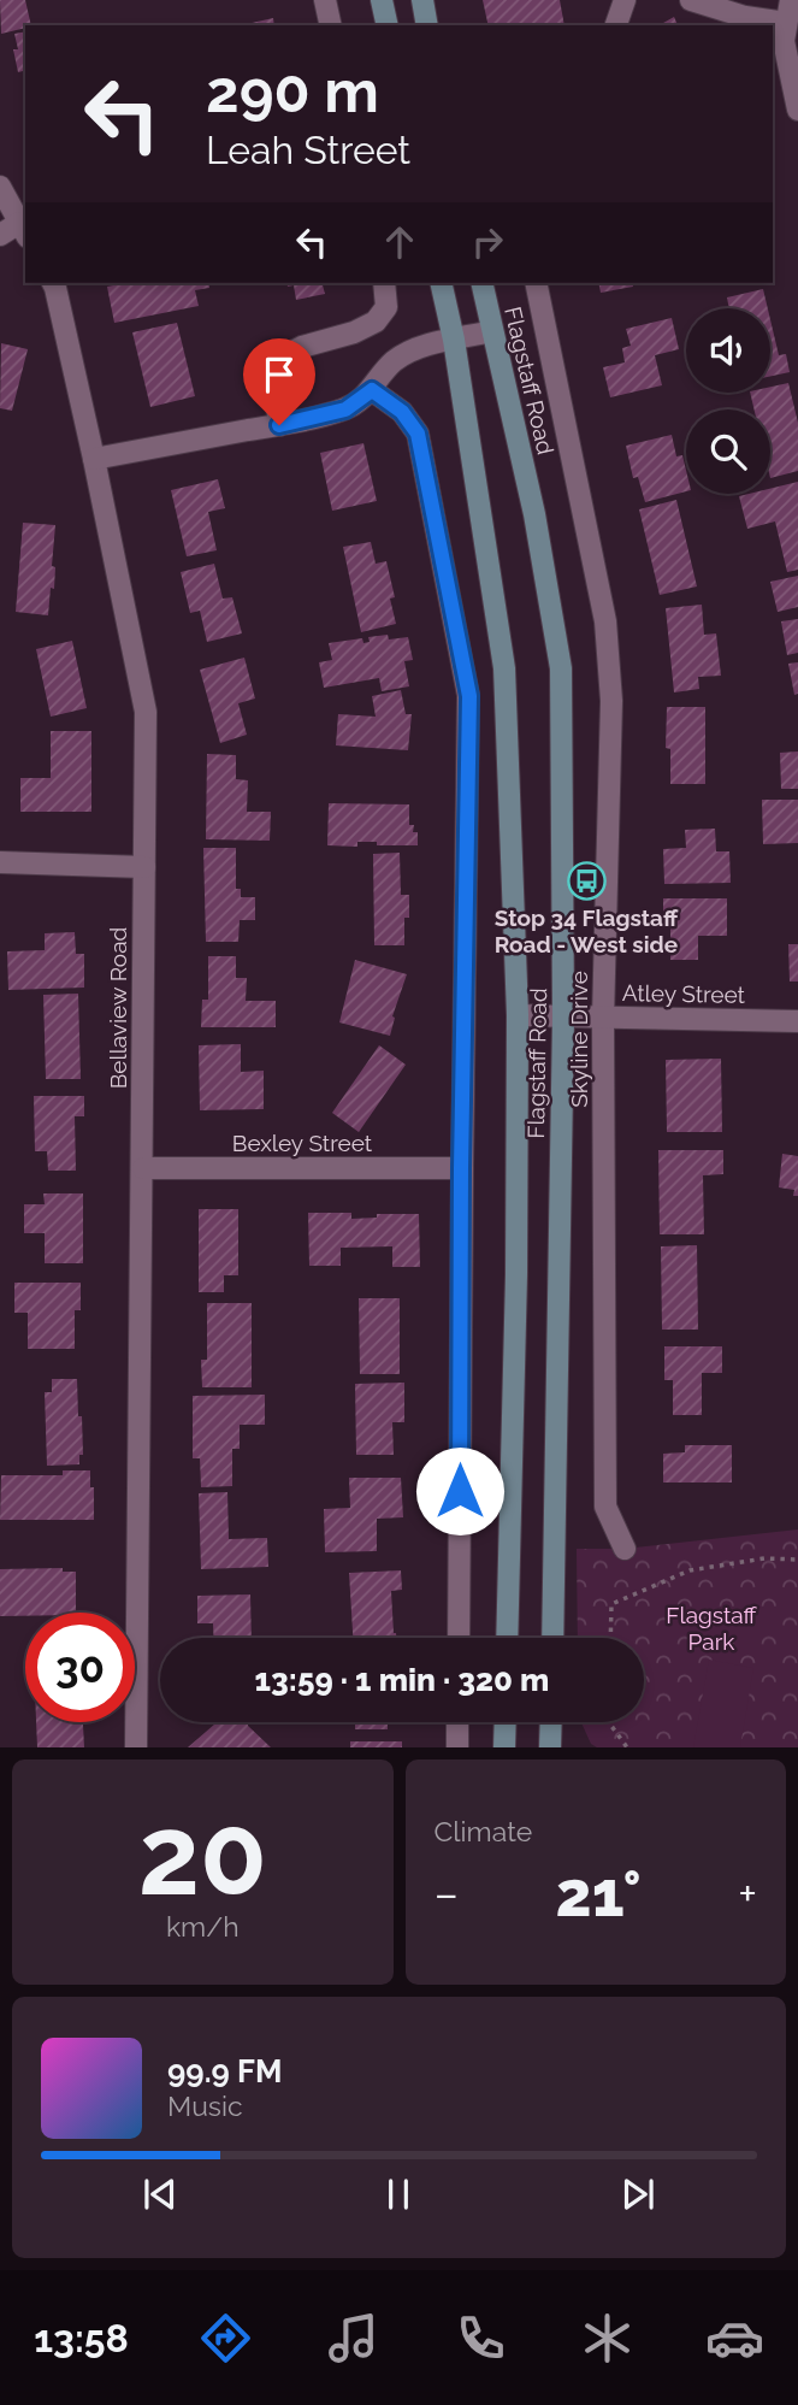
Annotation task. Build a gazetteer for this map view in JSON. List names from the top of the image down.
{
  "streets": {
    "main road": ["Flagstaff Road"],
    "street": [
      "Atley Street",
      "Bellaview Road",
      "Skyline Drive",
      "Bexley Street"
    ]
  },
  "crossings": [
    ["Flagstaff Road", "Atley Street"],
    ["Atley Street", "Skyline Drive"],
    ["Bellaview Road", "Bexley Street"]
  ],
  "parks": ["Flagstaff Park"],
  "places": {
    "bus stop": ["Stop 34 Flagstaff Road - West side"]
  },
  "page": {
    "turn": ["290 m", "Leah Street"],
    "limit": "30",
    "trip": "13:59 · 1 min · 320 m",
    "tile": [
      ["20", "km/h"],
      "Climate"
    ],
    "heat": ["−", "21°", "+"],
    "song": ["99.9 FM", "Music"],
    "tabs": "13:58"
  }
}
